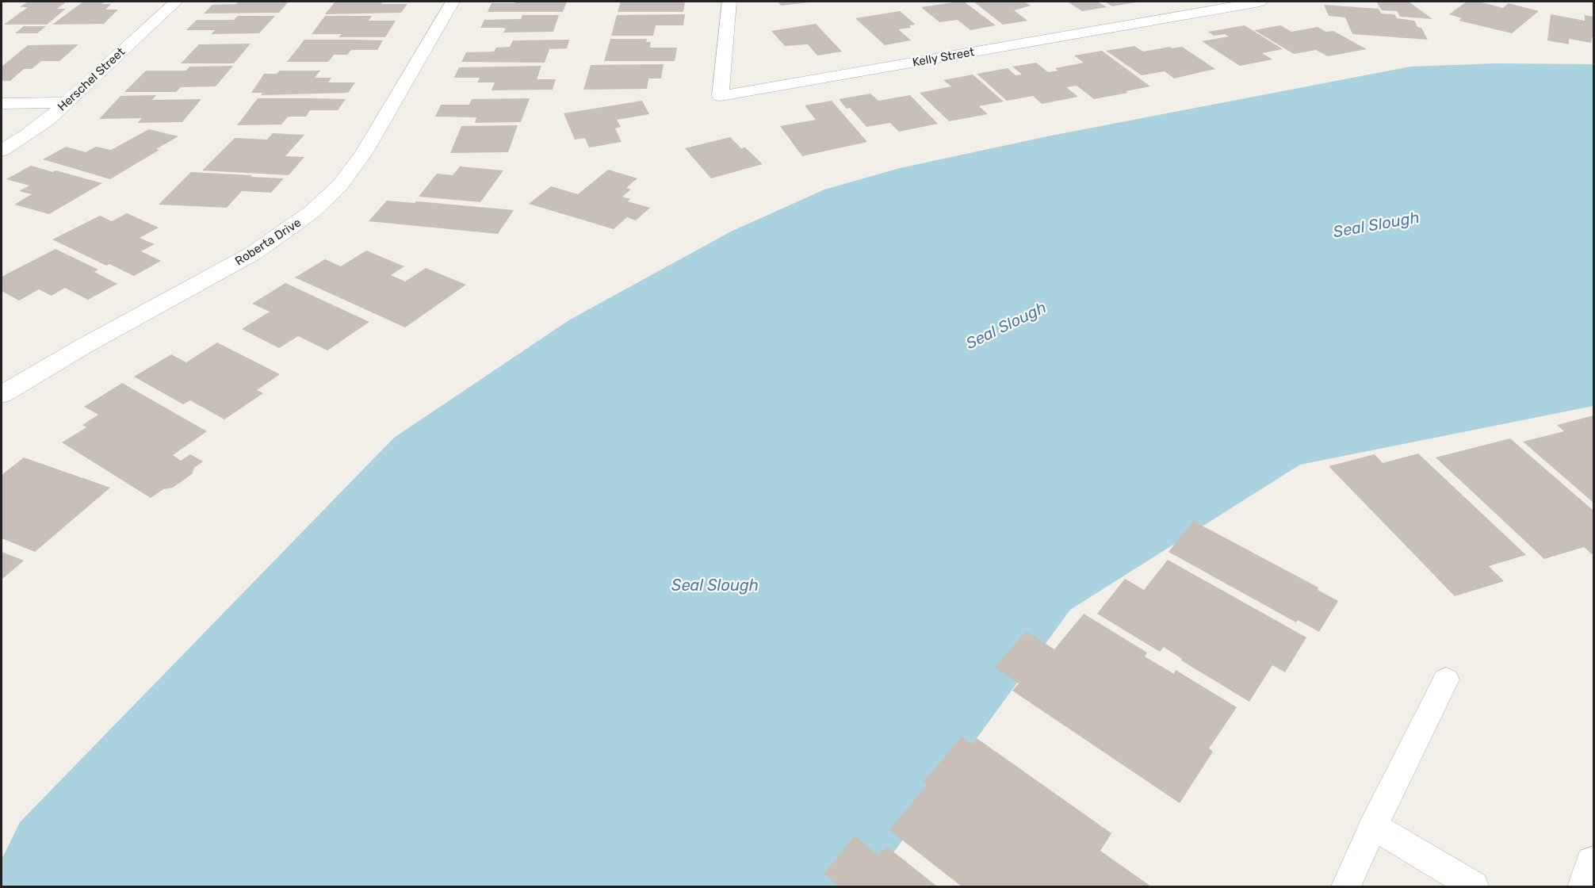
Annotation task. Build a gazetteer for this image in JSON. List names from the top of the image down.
{
  "streets": {
    "street": ["Kelly Street", "Herschel Street", "Roberta Drive"]
  },
  "water": ["Seal Slough"]
}
